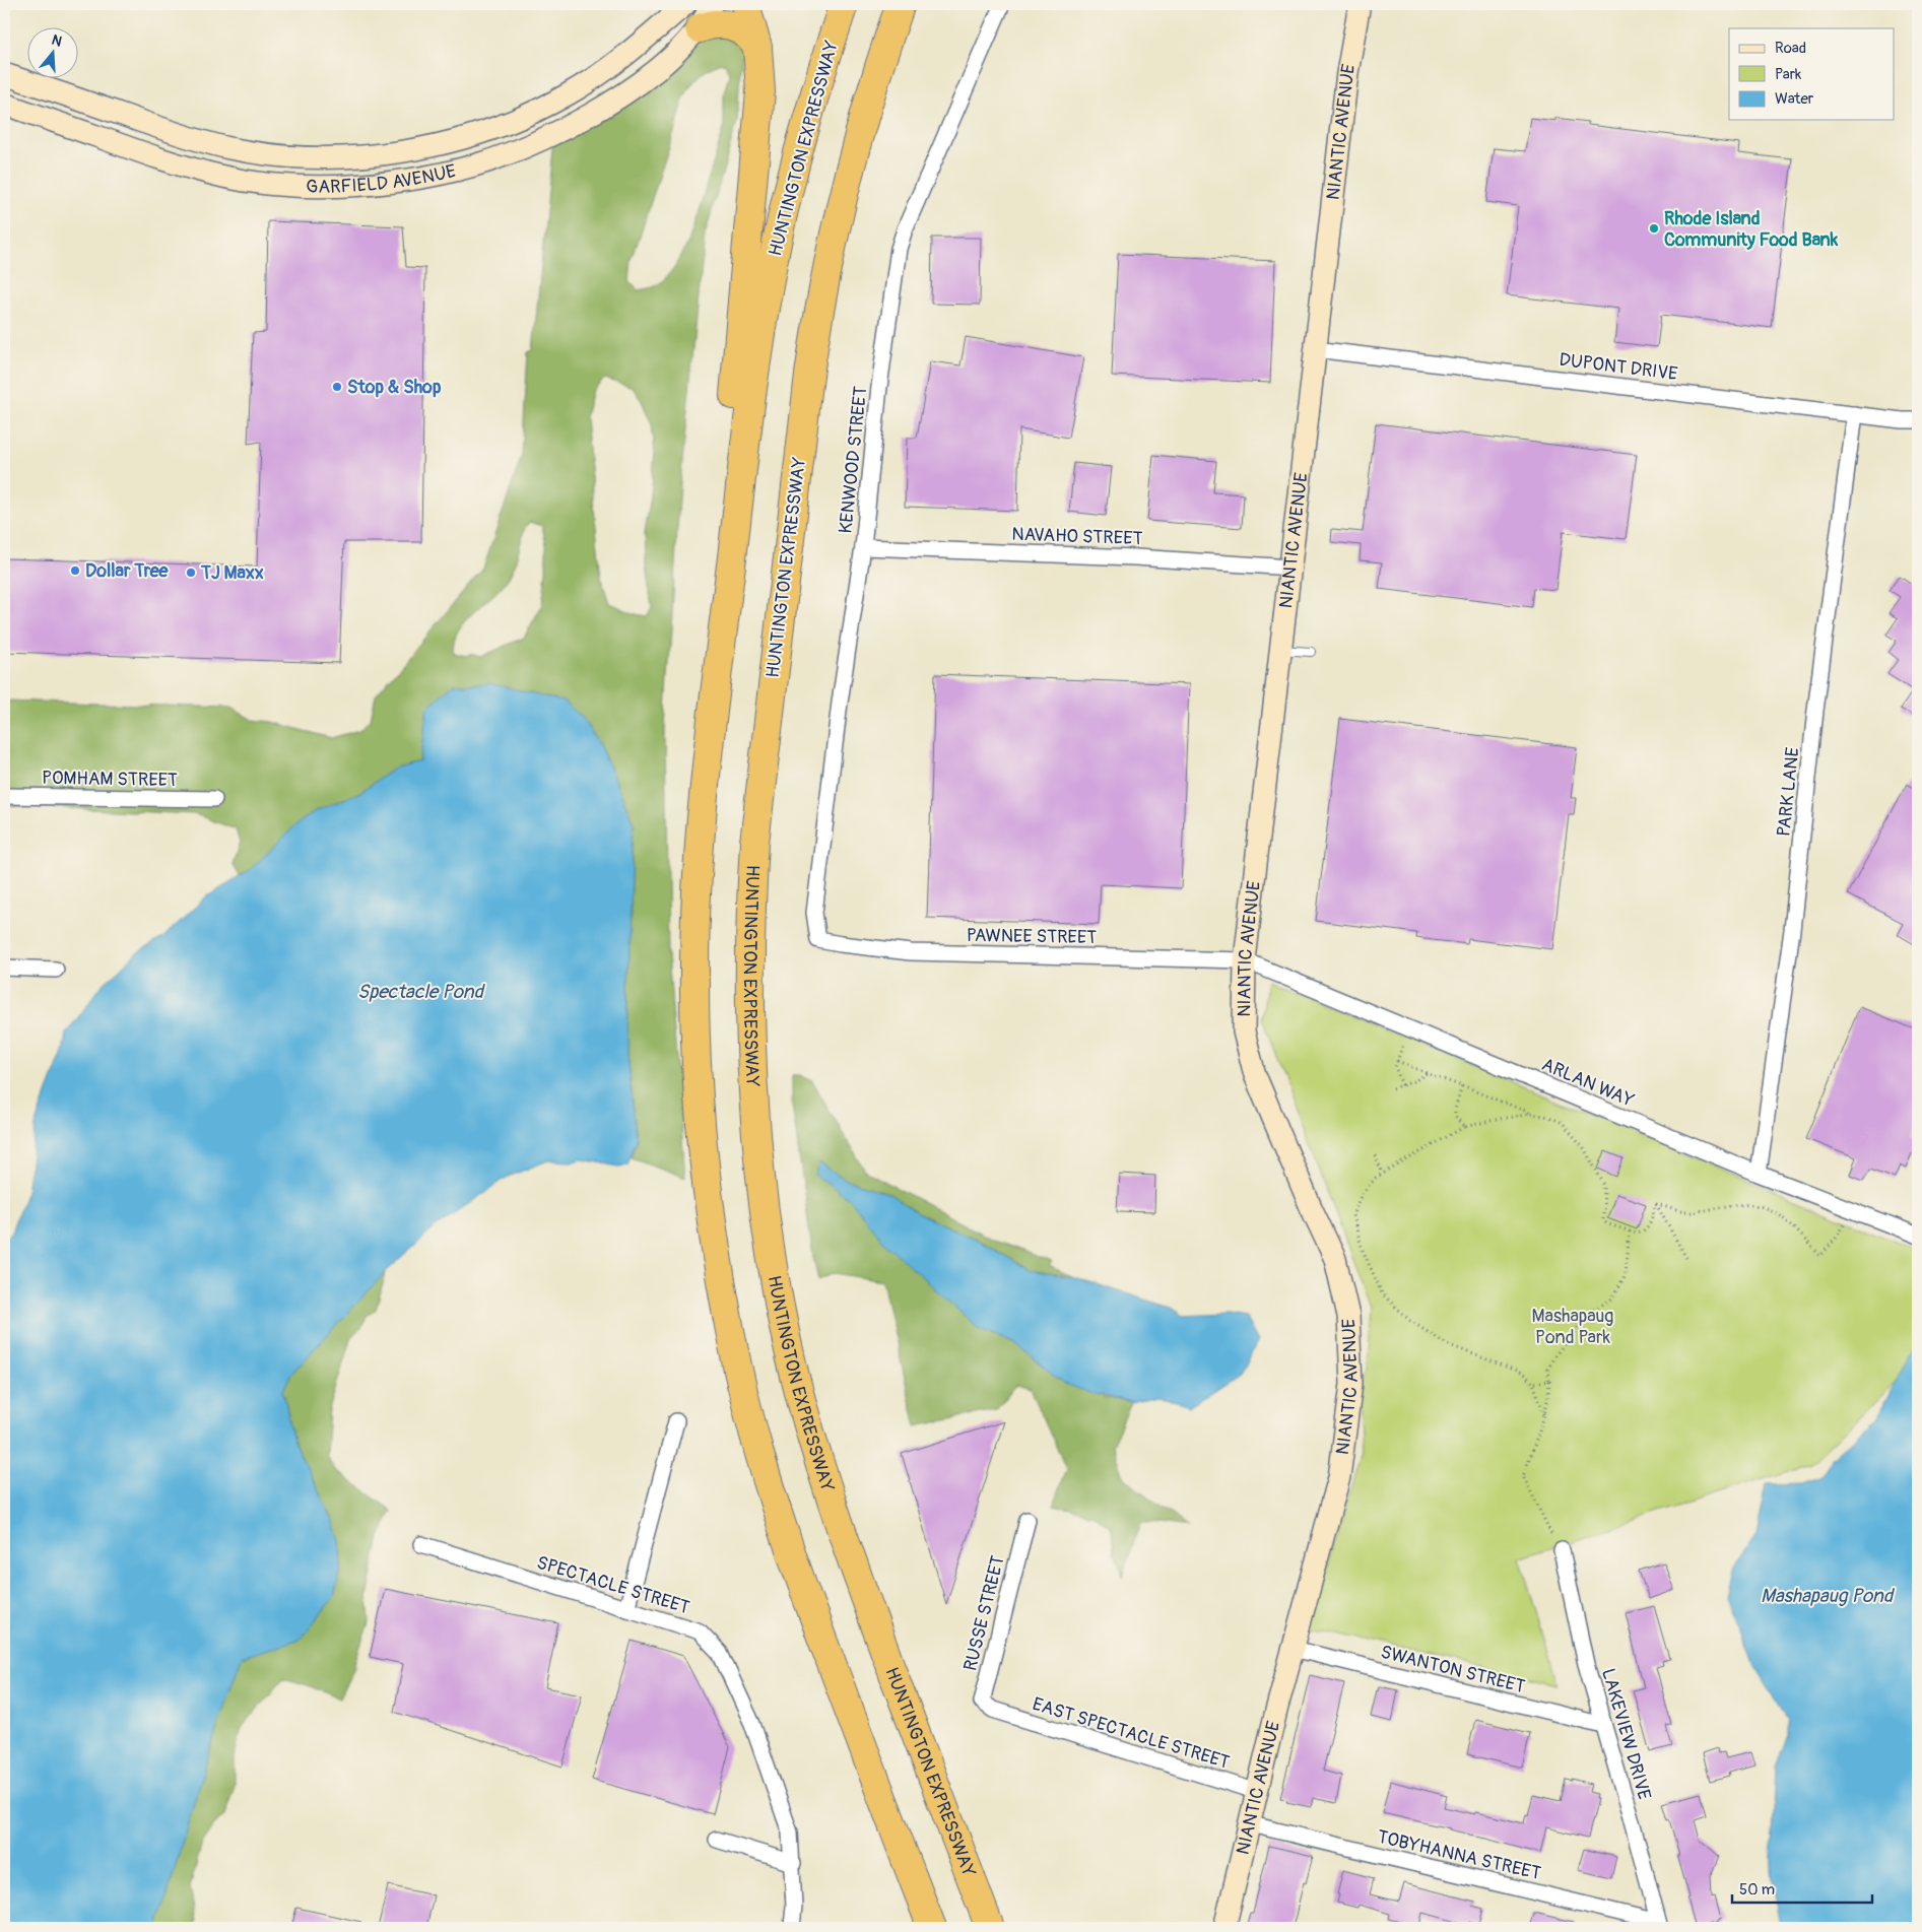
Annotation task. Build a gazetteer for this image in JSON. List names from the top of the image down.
{
  "streets": {
    "highway": ["HUNTINGTON EXPRESSWAY"],
    "street": [
      "NIANTIC AVENUE",
      "GARFIELD AVENUE",
      "DUPONT DRIVE",
      "KENWOOD STREET",
      "NAVAHO STREET",
      "POMHAM STREET",
      "PARK LANE",
      "PAWNEE STREET",
      "ARLAN WAY",
      "SPECTACLE STREET",
      "RUSSE STREET",
      "SWANTON STREET",
      "EAST SPECTACLE STREET",
      "LAKEVIEW DRIVE",
      "TOBYHANNA STREET"
    ]
  },
  "crossings": [
    ["NIANTIC AVENUE", "DUPONT DRIVE"],
    ["NIANTIC AVENUE", "NAVAHO STREET"],
    ["NIANTIC AVENUE", "PAWNEE STREET"],
    ["NIANTIC AVENUE", "ARLAN WAY"],
    ["NIANTIC AVENUE", "SWANTON STREET"],
    ["NIANTIC AVENUE", "EAST SPECTACLE STREET"],
    ["NIANTIC AVENUE", "TOBYHANNA STREET"],
    ["DUPONT DRIVE", "PARK LANE"],
    ["KENWOOD STREET", "NAVAHO STREET"],
    ["KENWOOD STREET", "PAWNEE STREET"],
    ["PARK LANE", "ARLAN WAY"],
    ["PAWNEE STREET", "ARLAN WAY"],
    ["RUSSE STREET", "EAST SPECTACLE STREET"],
    ["SWANTON STREET", "LAKEVIEW DRIVE"],
    ["LAKEVIEW DRIVE", "TOBYHANNA STREET"]
  ],
  "water": ["Spectacle Pond", "Mashapaug Pond"],
  "parks": ["Mashapaug Pond Park"],
  "places": [
    "Rhode Island Community Food Bank",
    "Stop & Shop",
    "Dollar Tree",
    "TJ Maxx"
  ],
  "legend": ["Road", "Park", "Water"],
  "scale_bar": "50 m",
  "north": "top"
}
